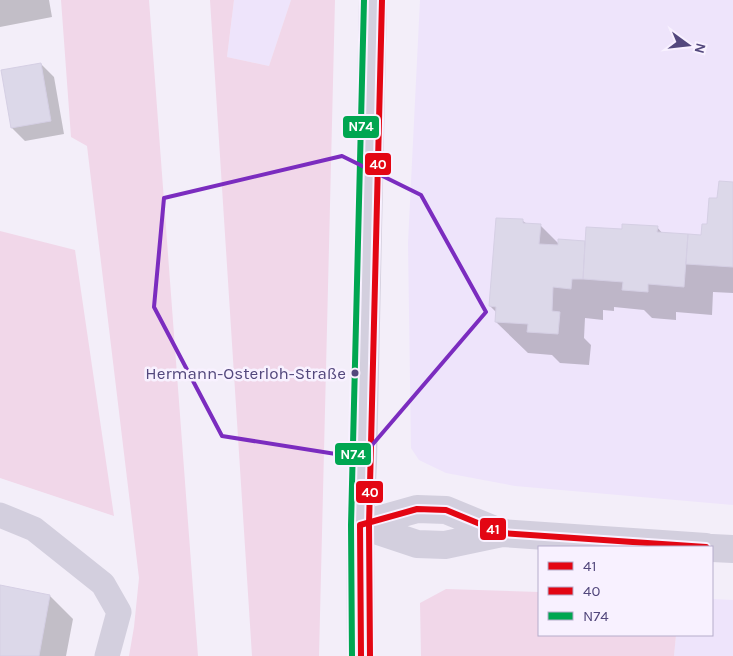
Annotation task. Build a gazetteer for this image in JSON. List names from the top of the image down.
{
  "places": ["Hermann-Osterloh-Straße"],
  "lines": ["transit line 40", "transit line N74", "transit line 41"],
  "legend": ["41", "40", "N74"],
  "north": "right"
}
